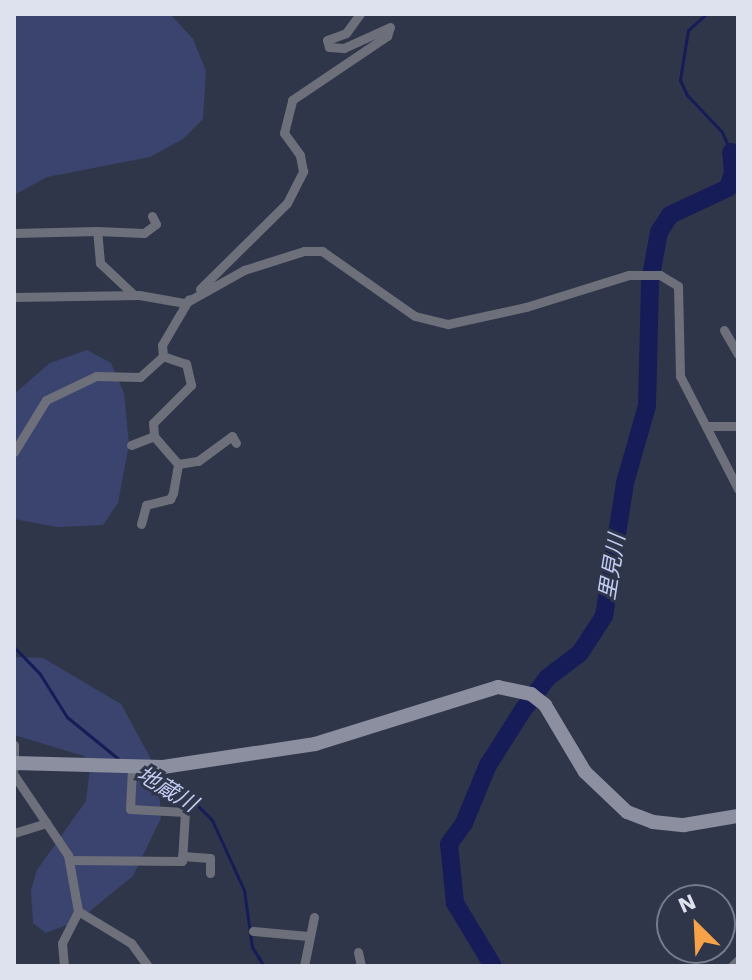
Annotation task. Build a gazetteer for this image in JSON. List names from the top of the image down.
{
  "water": ["里見川", "地蔵川"],
  "north": "top left"
}
